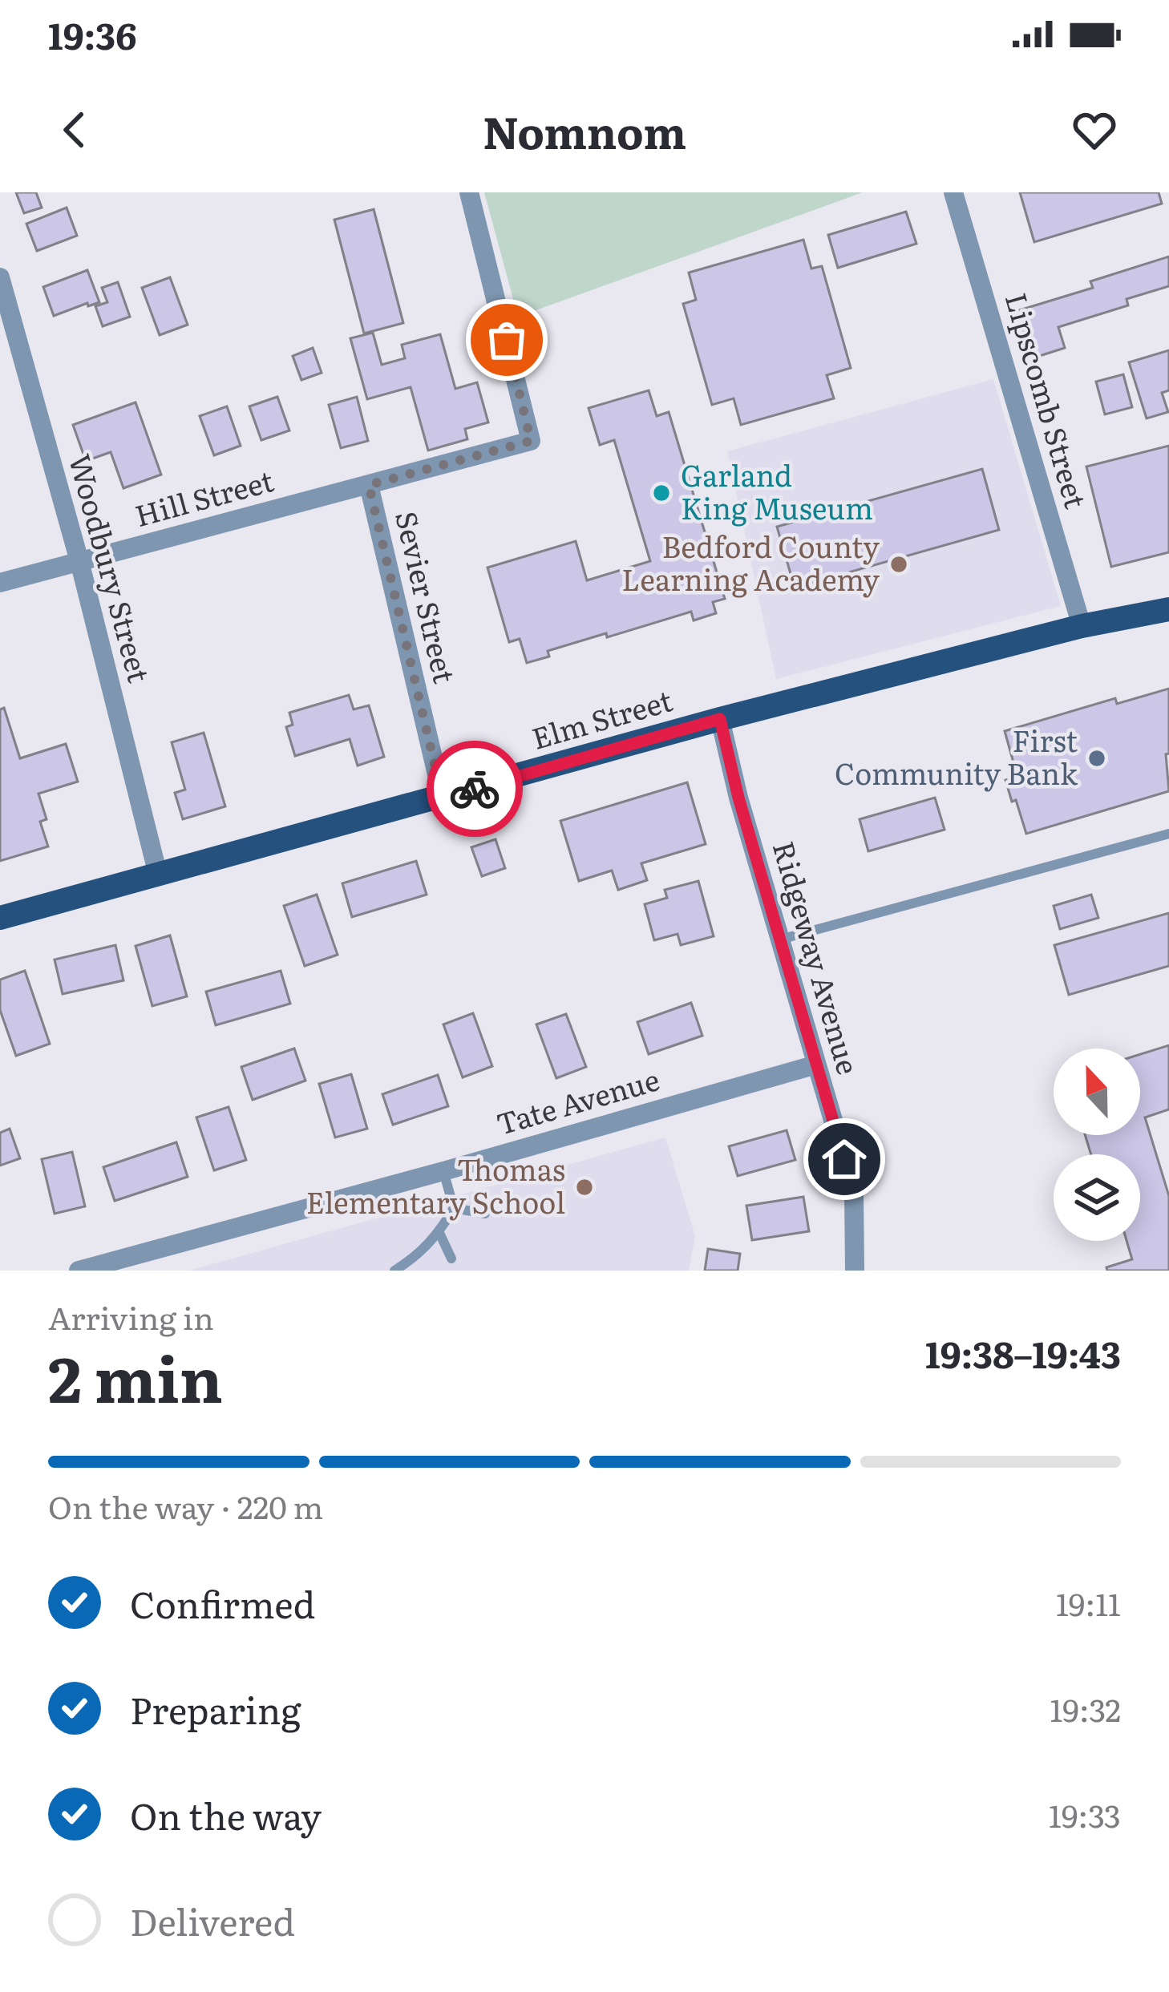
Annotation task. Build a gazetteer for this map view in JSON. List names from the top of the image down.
{
  "streets": {
    "main road": ["Elm Street"],
    "street": [
      "Lipscomb Street",
      "Hill Street",
      "Woodbury Street",
      "Sevier Street",
      "Ridgeway Avenue",
      "Tate Avenue"
    ]
  },
  "crossings": [
    ["Lipscomb Street", "Elm Street"],
    ["Hill Street", "Woodbury Street"],
    ["Hill Street", "Sevier Street"],
    ["Woodbury Street", "Elm Street"],
    ["Sevier Street", "Elm Street"],
    ["Elm Street", "Ridgeway Avenue"],
    ["Ridgeway Avenue", "Tate Avenue"]
  ],
  "places": [
    "Garland King Museum",
    "Bedford County Learning Academy",
    "First Community Bank",
    "Thomas Elementary School"
  ],
  "north": "top",
  "page": {
    "status": "19:36",
    "header": "Nomnom",
    "heading": ["2 min", "Arriving in", "19:38–19:43"],
    "bar": "On the way · 220 m",
    "list": [
      ["Confirmed", "19:11"],
      ["Preparing", "19:32"],
      ["On the way", "19:33"],
      "Delivered"
    ]
  }
}
